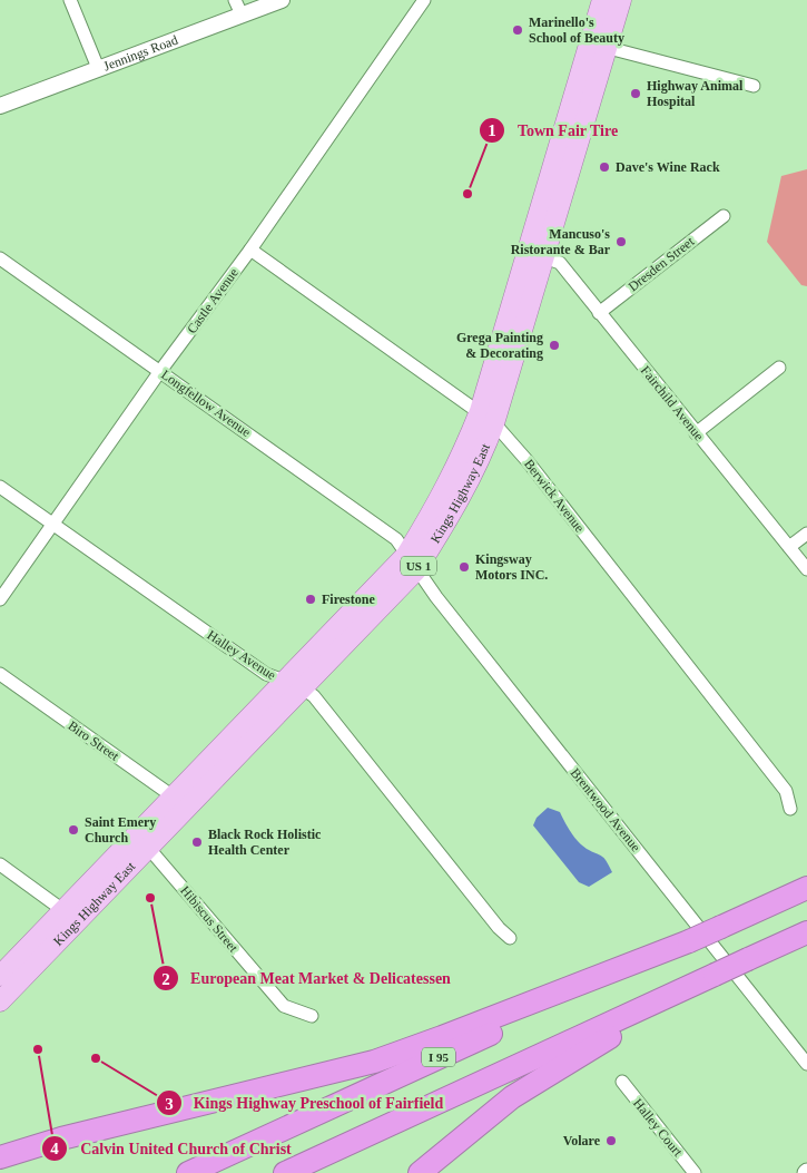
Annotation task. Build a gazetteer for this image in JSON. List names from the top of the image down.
{
  "streets": {
    "highway": ["I 95"],
    "main road": ["Kings Highway East", "US 1"],
    "street": [
      "Jennings Road",
      "Dresden Street",
      "Castle Avenue",
      "Longfellow Avenue",
      "Fairchild Avenue",
      "Berwick Avenue",
      "Halley Avenue",
      "Biro Street",
      "Brentwood Avenue",
      "Hibiscus Street",
      "Halley Court"
    ]
  },
  "crossings": [
    ["Dresden Street", "Fairchild Avenue"],
    ["Castle Avenue", "Longfellow Avenue"],
    ["Castle Avenue", "Berwick Avenue"],
    ["Castle Avenue", "Halley Avenue"],
    ["Longfellow Avenue", "Kings Highway East"],
    ["Longfellow Avenue", "Brentwood Avenue"],
    ["Fairchild Avenue", "Kings Highway East"],
    ["Kings Highway East", "Berwick Avenue"],
    ["Kings Highway East", "Halley Avenue"],
    ["Kings Highway East", "Biro Street"],
    ["Kings Highway East", "Brentwood Avenue"],
    ["Kings Highway East", "Hibiscus Street"]
  ],
  "places": [
    "Marinello's School of Beauty",
    "Highway Animal Hospital",
    "Dave's Wine Rack",
    "Town Fair Tire",
    "Mancuso's Ristorante & Bar",
    "Grega Painting & Decorating",
    "Kingsway Motors INC.",
    "Firestone",
    "Saint Emery Church",
    "Black Rock Holistic Health Center",
    "European Meat Market & Delicatessen",
    "Calvin United Church of Christ",
    "Kings Highway Preschool of Fairfield",
    "Volare"
  ]
}
